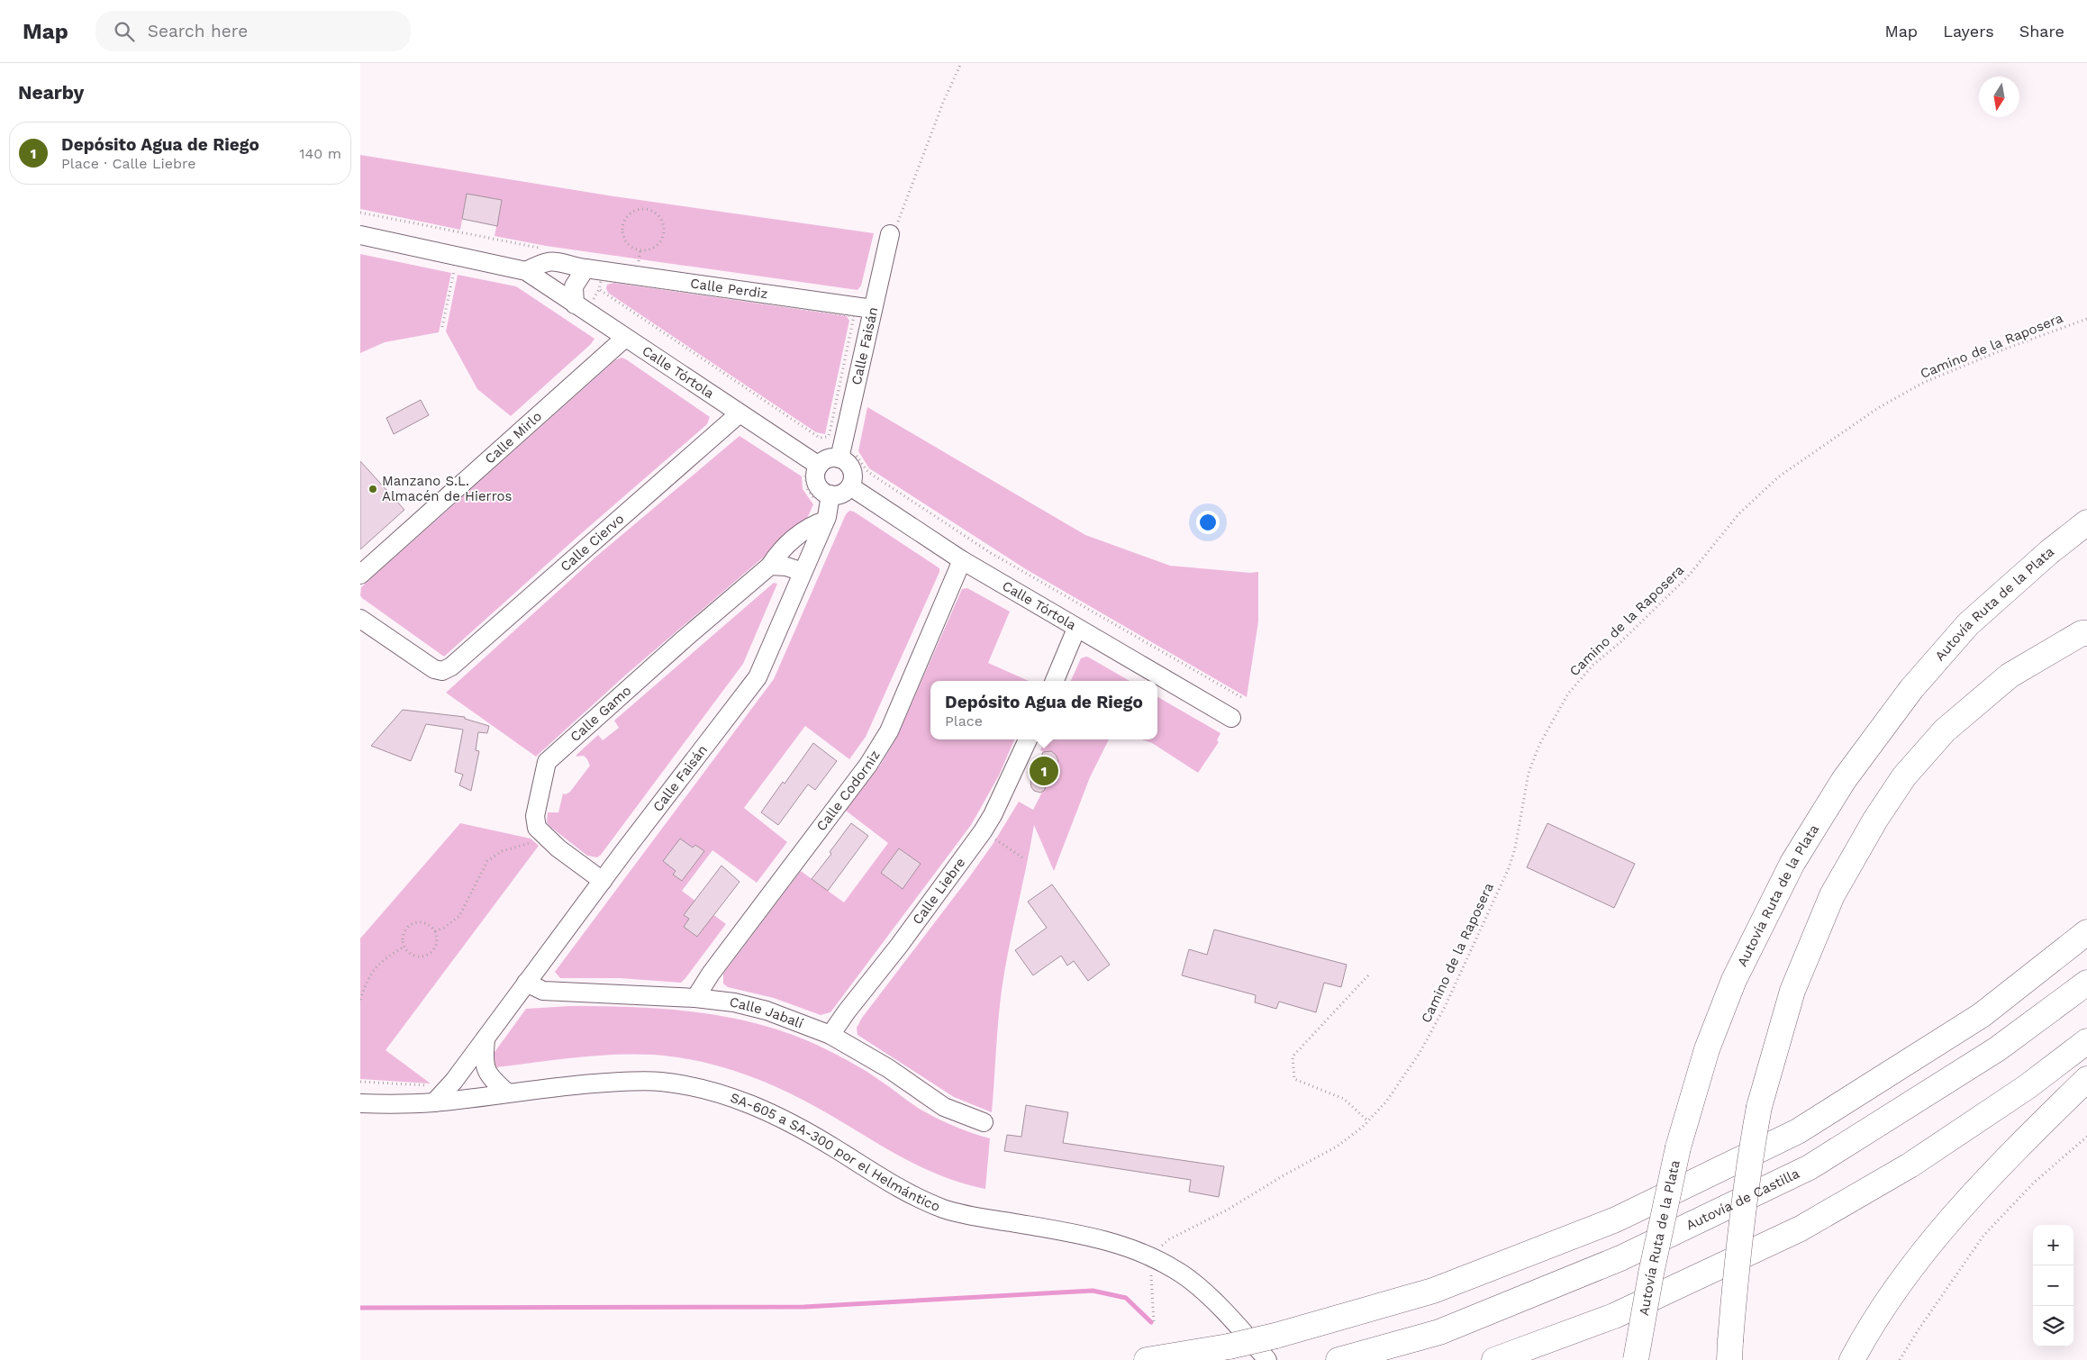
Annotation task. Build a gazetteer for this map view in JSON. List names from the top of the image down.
{
  "streets": {
    "highway": ["Autovía Ruta de la Plata", "Autovía de Castilla"],
    "street": [
      "Calle Perdiz",
      "Calle Faisán",
      "Calle Tórtola",
      "Calle Mirlo",
      "Calle Ciervo",
      "Calle Gamo",
      "Calle Codorniz",
      "Calle Liebre",
      "Calle Jabalí",
      "SA-605 a SA-300 por el Helmántico"
    ],
    "path": ["Camino de la Raposera"]
  },
  "crossings": [
    ["Calle Perdiz", "Calle Faisán"],
    ["Calle Perdiz", "Calle Tórtola"],
    ["Calle Faisán", "Calle Tórtola"],
    ["Calle Faisán", "Calle Gamo"],
    ["Calle Faisán", "Calle Jabalí"],
    ["Calle Faisán", "SA-605 a SA-300 por el Helmántico"],
    ["Camino de la Raposera", "SA-605 a SA-300 por el Helmántico"],
    ["Calle Tórtola", "Calle Mirlo"],
    ["Calle Tórtola", "Calle Ciervo"],
    ["Calle Tórtola", "Calle Codorniz"],
    ["Calle Codorniz", "Calle Jabalí"],
    ["Calle Liebre", "Calle Jabalí"]
  ],
  "places": ["Manzano S.L. Almacén de Hierros"],
  "north": "bottom",
  "page": {
    "header": "Map",
    "search": "Search here",
    "nav": ["Map", "Layers", "Share"],
    "heading": "Nearby",
    "list": [
      {
        "mark": "1",
        "name": "Depósito Agua de Riego",
        "note": "Place · Calle Liebre",
        "value": "140 m"
      }
    ],
    "popup": ["Depósito Agua de Riego", "Place"],
    "pins": "1",
    "map_buttons": ["+", "−"]
  }
}
